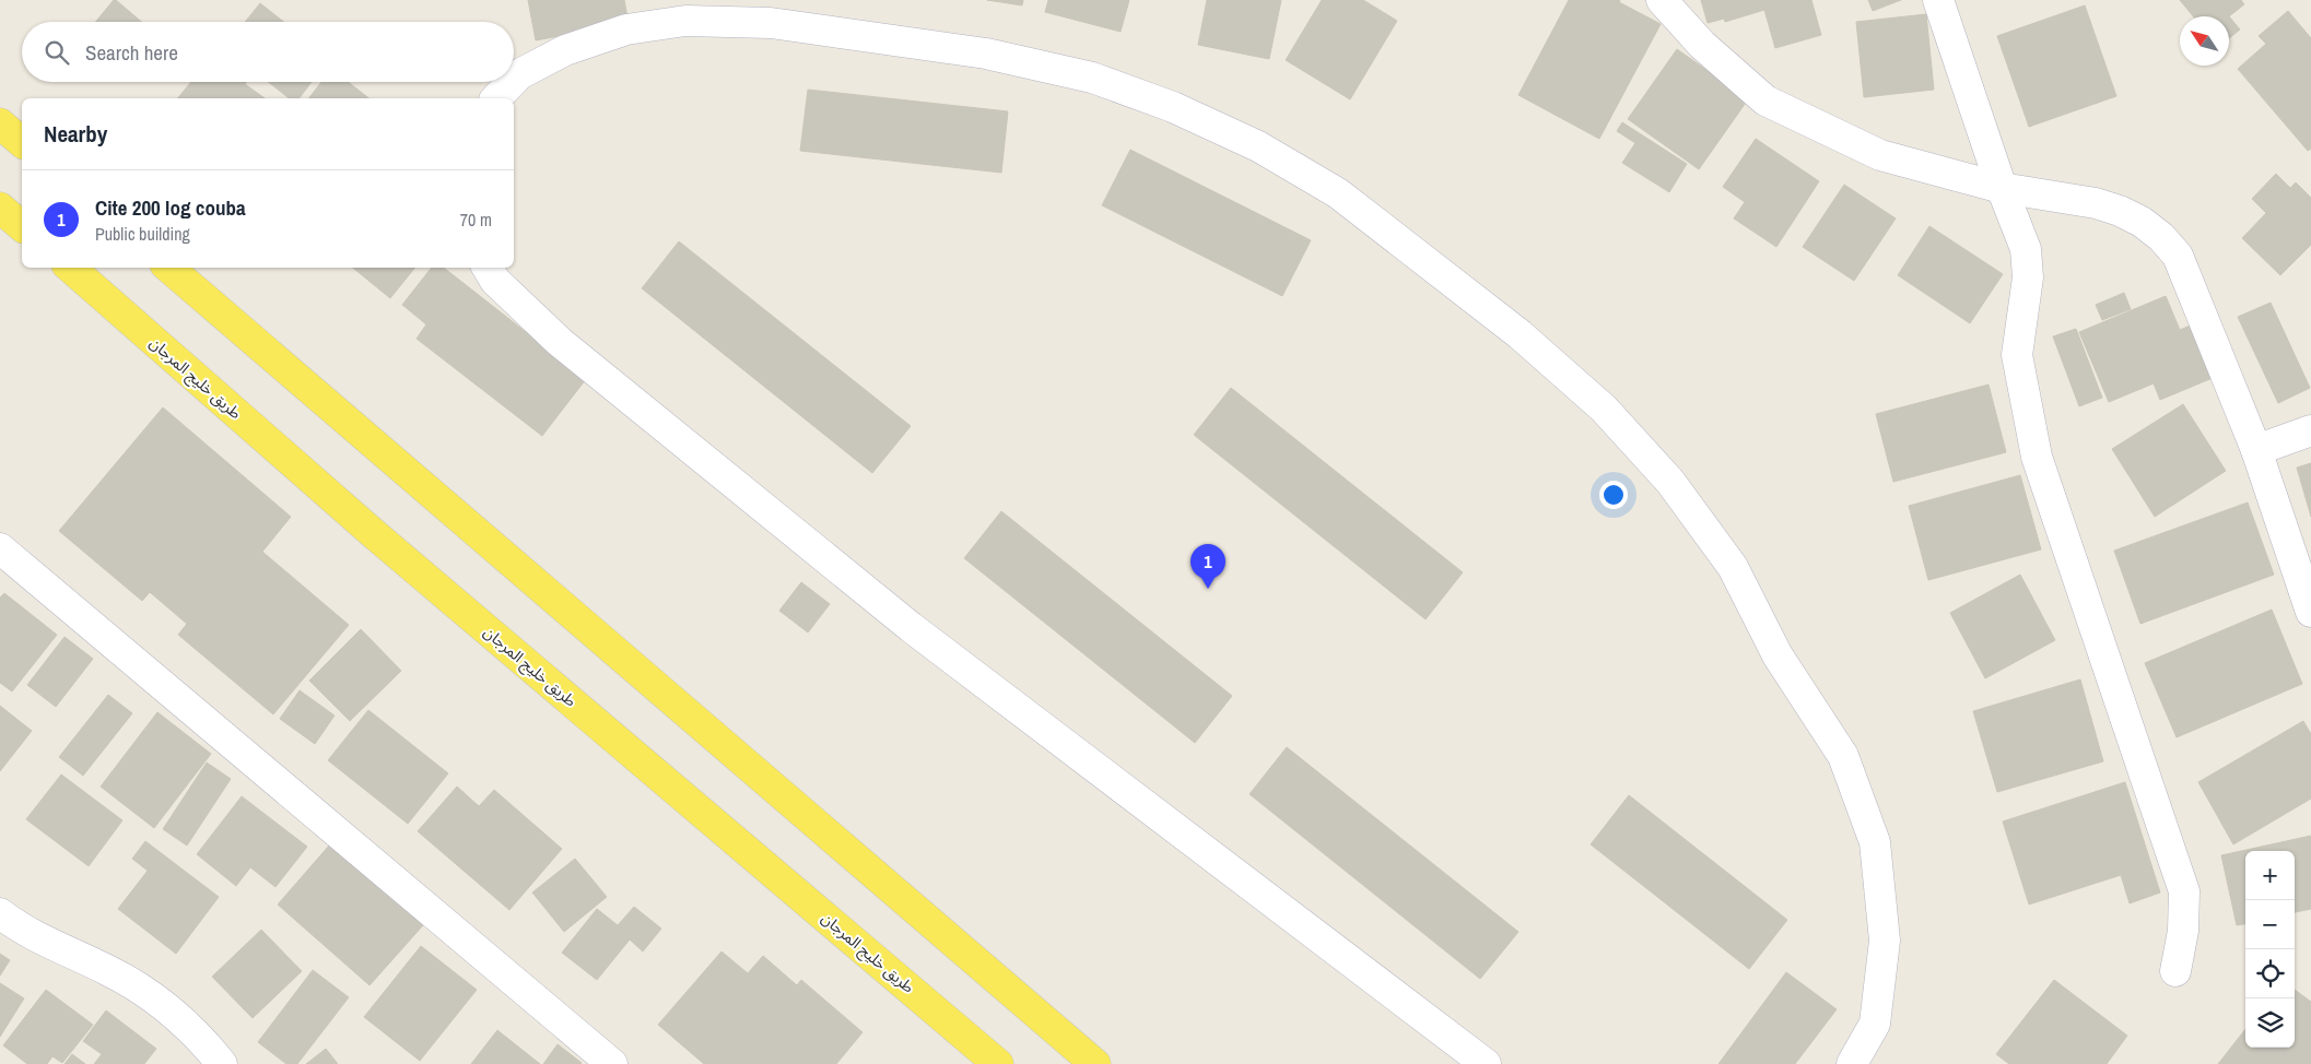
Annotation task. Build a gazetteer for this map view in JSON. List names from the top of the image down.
{
  "streets": {
    "main road": ["طريق خليج المرجان"]
  },
  "north": "top left",
  "page": {
    "search": "Search here",
    "heading": "Nearby",
    "list": [
      {
        "mark": "1",
        "name": "Cite 200 log couba",
        "note": "Public building",
        "value": "70 m"
      }
    ],
    "pins": "1",
    "map_buttons": ["+", "−"]
  }
}
